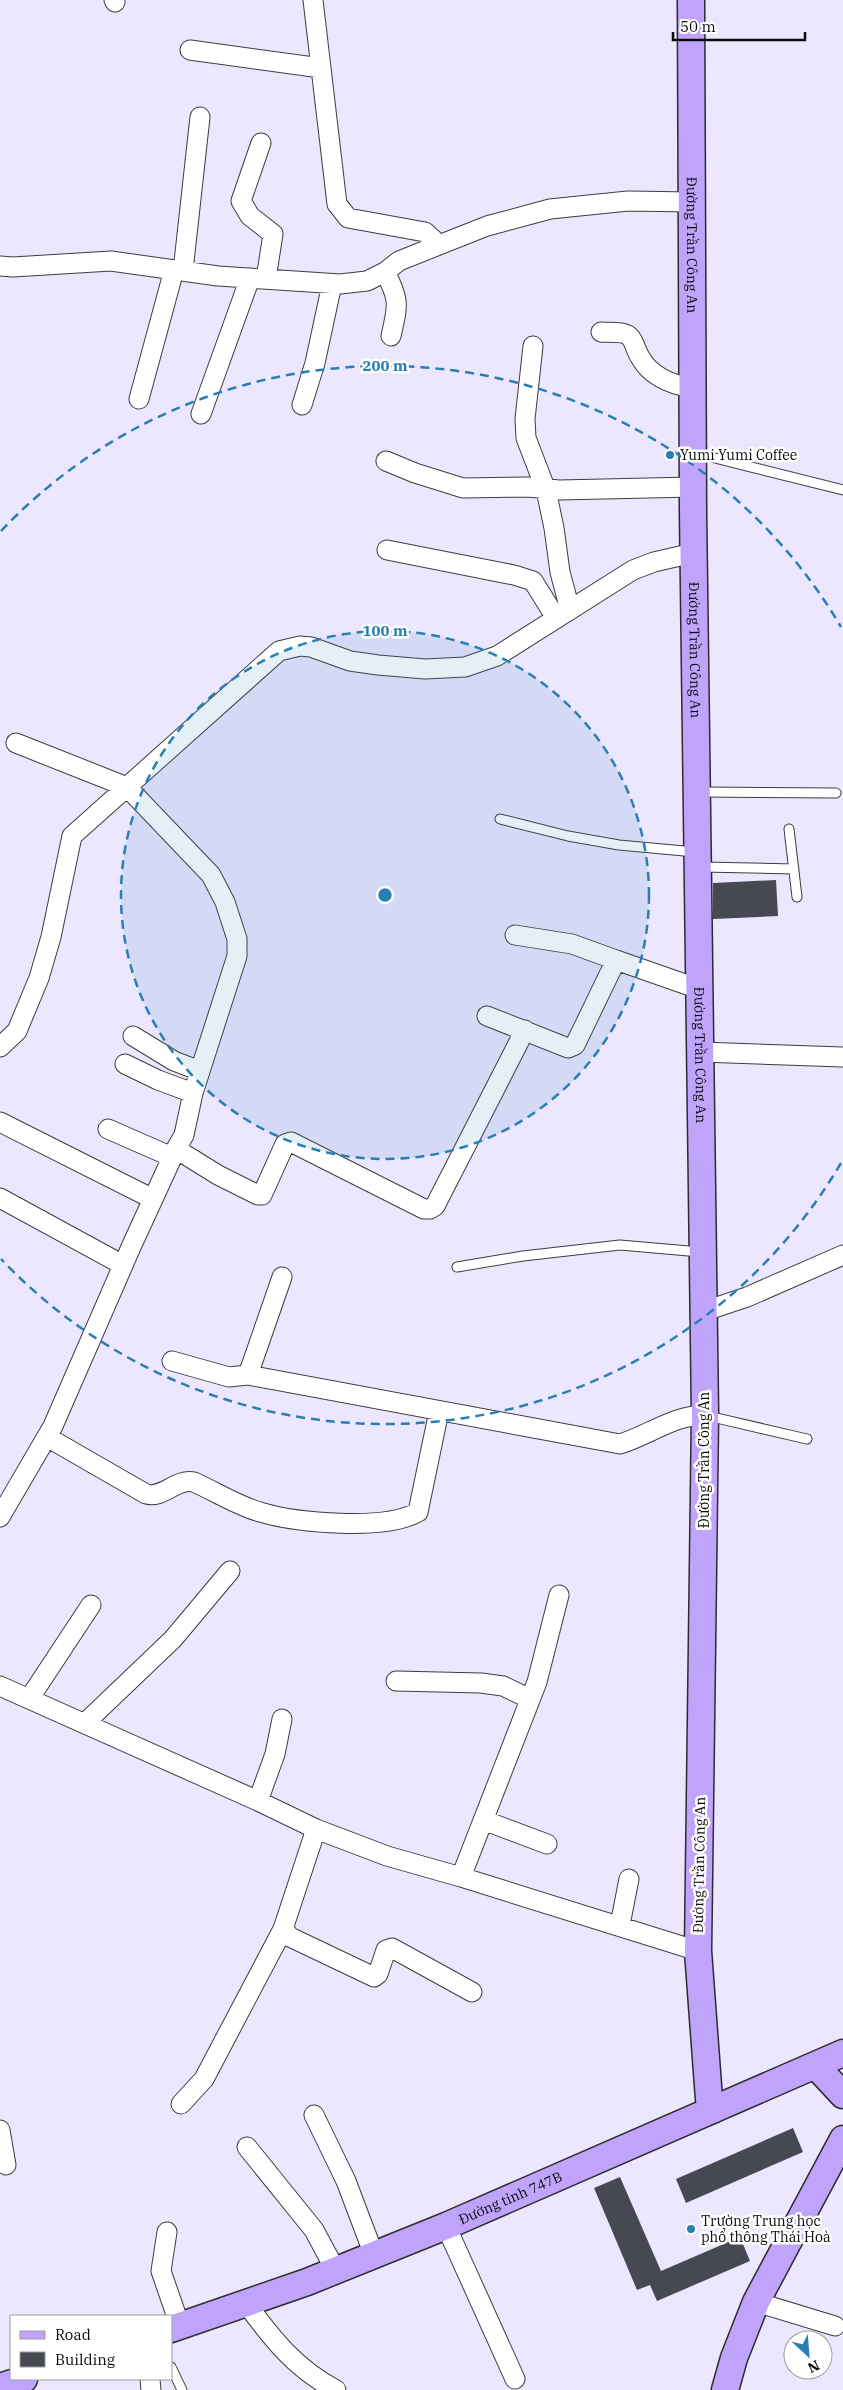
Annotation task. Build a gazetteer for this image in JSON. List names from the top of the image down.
{
  "streets": {
    "main road": ["Đường Trần Công An", "Đường tỉnh 747B"]
  },
  "crossings": [
    ["Đường Trần Công An", "Đường tỉnh 747B"]
  ],
  "places": ["Yumi Yumi Coffee", "Trường Trung học phổ thông Thái Hoà"],
  "legend": ["Road", "Building"],
  "scale_bar": "50 m",
  "north": "bottom right",
  "rings": ["200 m", "100 m"]
}
